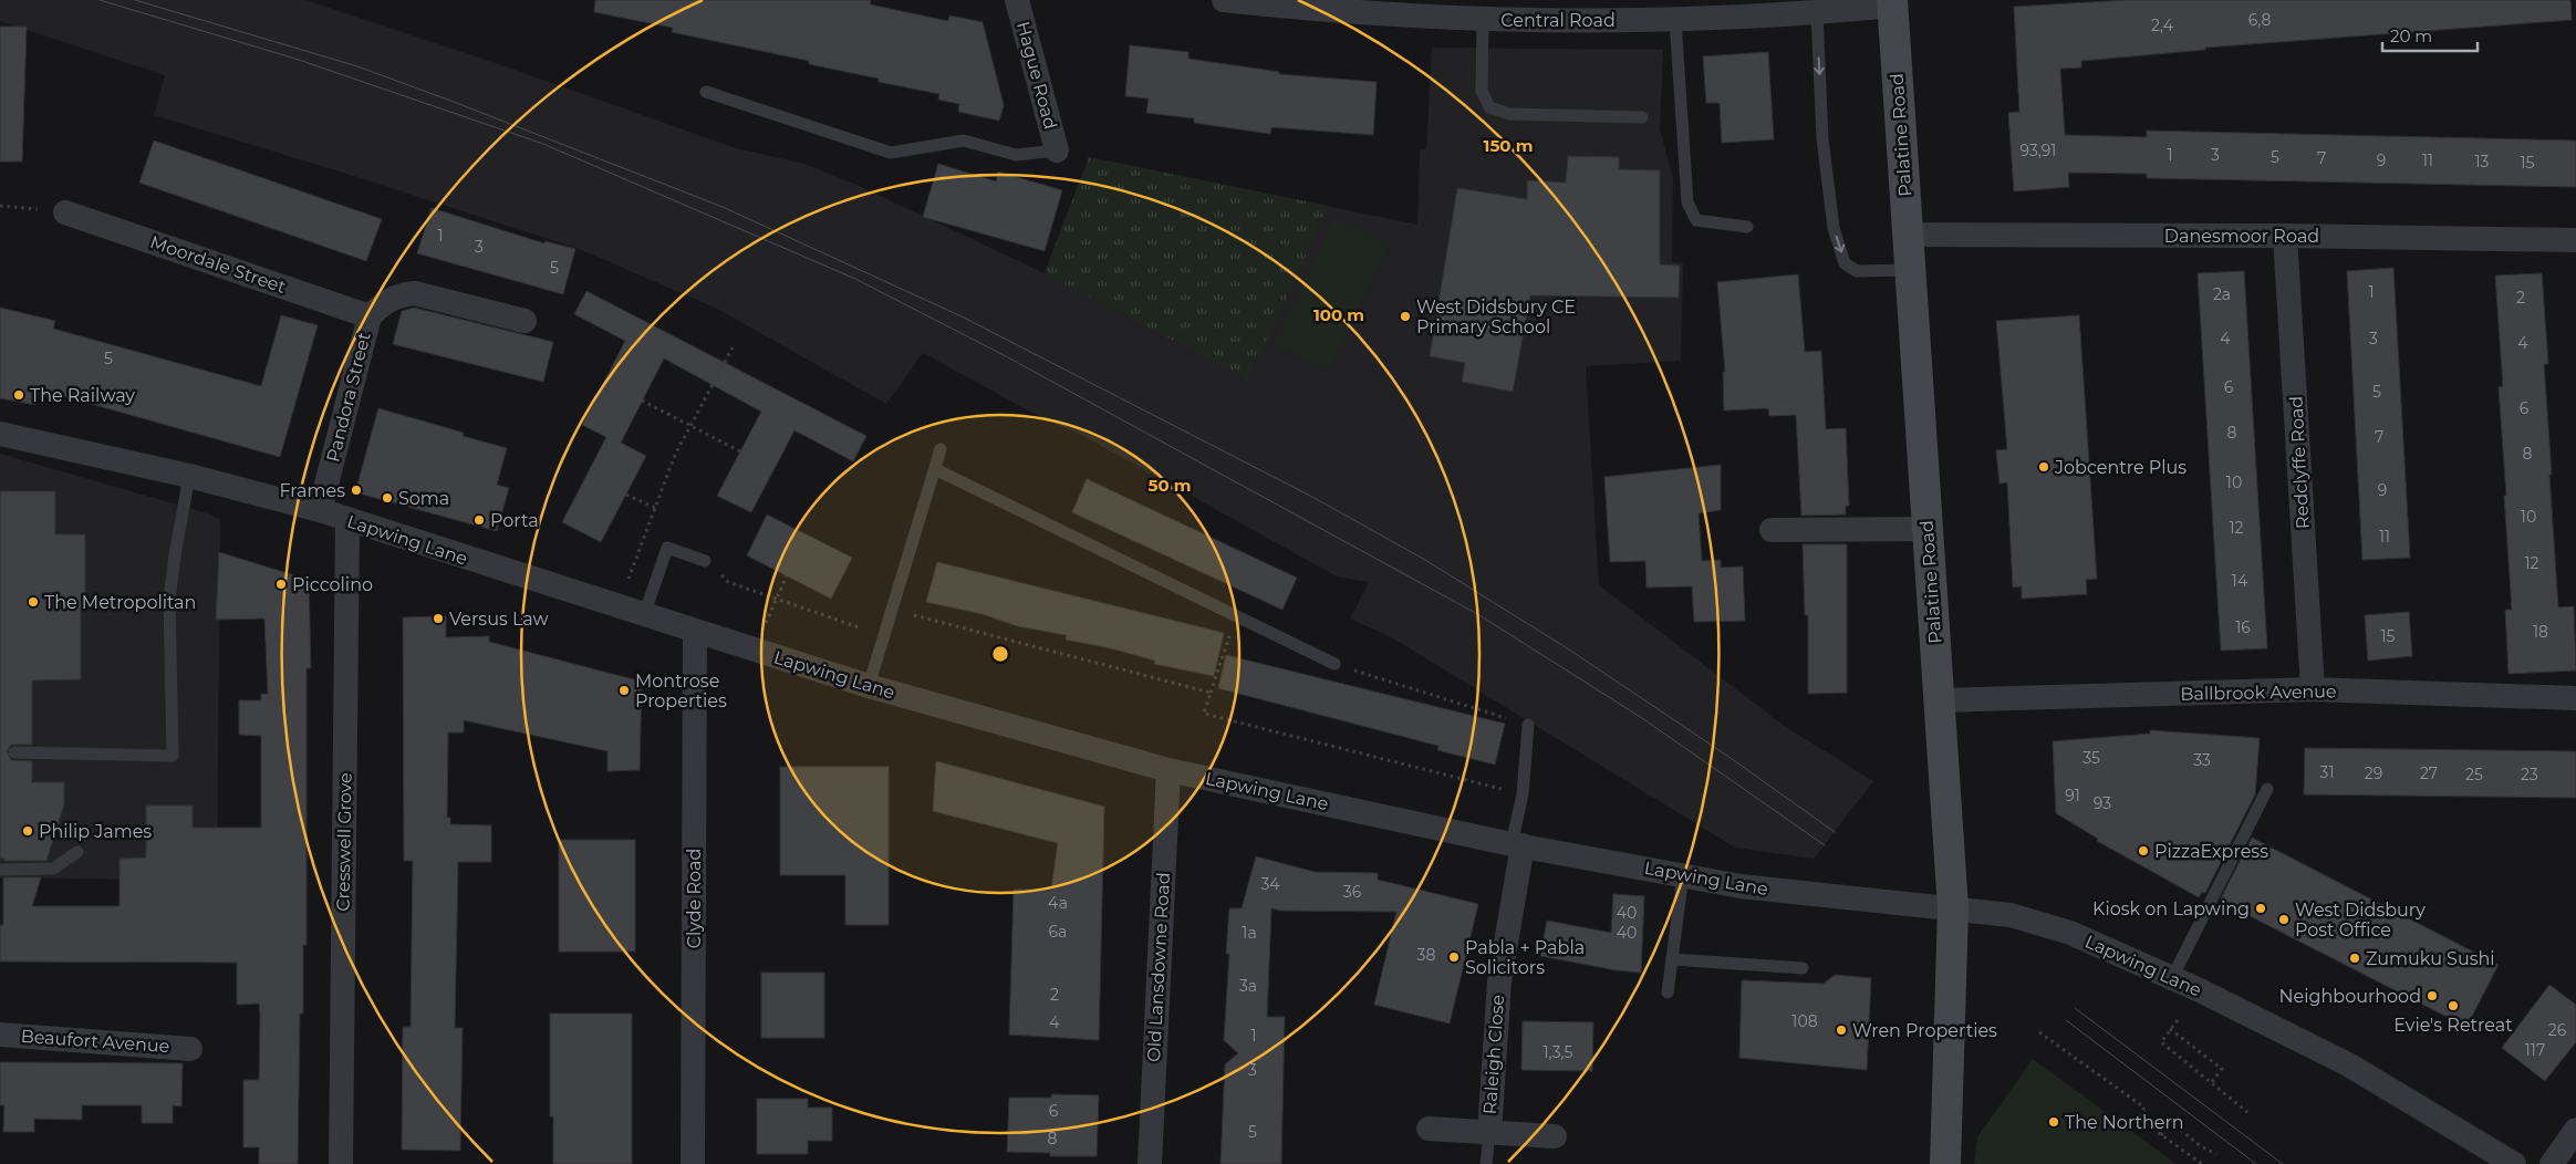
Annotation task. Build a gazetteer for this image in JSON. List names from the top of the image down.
{
  "streets": {
    "main road": ["Palatine Road"],
    "street": [
      "Central Road",
      "Hague Road",
      "Danesmoor Road",
      "Moordale Street",
      "Pandora Street",
      "Redclyffe Road",
      "Lapwing Lane",
      "Ballbrook Avenue",
      "Cresswell Grove",
      "Clyde Road",
      "Old Lansdowne Road",
      "Beaufort Avenue",
      "Raleigh Close"
    ]
  },
  "crossings": [
    ["Central Road", "Palatine Road"],
    ["Palatine Road", "Danesmoor Road"],
    ["Palatine Road", "Lapwing Lane"],
    ["Palatine Road", "Ballbrook Avenue"],
    ["Danesmoor Road", "Redclyffe Road"],
    ["Moordale Street", "Pandora Street"],
    ["Pandora Street", "Lapwing Lane"],
    ["Redclyffe Road", "Ballbrook Avenue"],
    ["Lapwing Lane", "Cresswell Grove"],
    ["Lapwing Lane", "Clyde Road"],
    ["Lapwing Lane", "Old Lansdowne Road"],
    ["Lapwing Lane", "Raleigh Close"]
  ],
  "places": [
    "West Didsbury CE Primary School",
    "The Railway",
    "Jobcentre Plus",
    "Frames",
    "Soma",
    "Porta",
    "Piccolino",
    "The Metropolitan",
    "Versus Law",
    "Montrose Properties",
    "Philip James",
    "PizzaExpress",
    "Kiosk on Lapwing",
    "West Didsbury Post Office",
    "Pabla + Pabla Solicitors",
    "Zumuku Sushi",
    "Neighbourhood",
    "Evie's Retreat",
    "Wren Properties",
    "The Northern"
  ],
  "house_numbers": [
    "6,8",
    "2,4",
    "93,91",
    "1",
    "3",
    "5",
    "7",
    "9",
    "11",
    "13",
    "15",
    "1",
    "3",
    "5",
    "1",
    "2a",
    "2",
    "4",
    "3",
    "4",
    "5",
    "6",
    "5",
    "6",
    "8",
    "7",
    "8",
    "10",
    "9",
    "10",
    "12",
    "11",
    "12",
    "14",
    "16",
    "18",
    "15",
    "35",
    "33",
    "31",
    "29",
    "27",
    "25",
    "23",
    "91",
    "93",
    "34",
    "36",
    "4a",
    "40",
    "6a",
    "1a",
    "40",
    "38",
    "3a",
    "2",
    "108",
    "4",
    "26",
    "1",
    "117",
    "1,3,5",
    "3",
    "6",
    "5",
    "8"
  ],
  "scale_bar": "20 m",
  "rings": ["150 m", "100 m", "50 m"]
}
